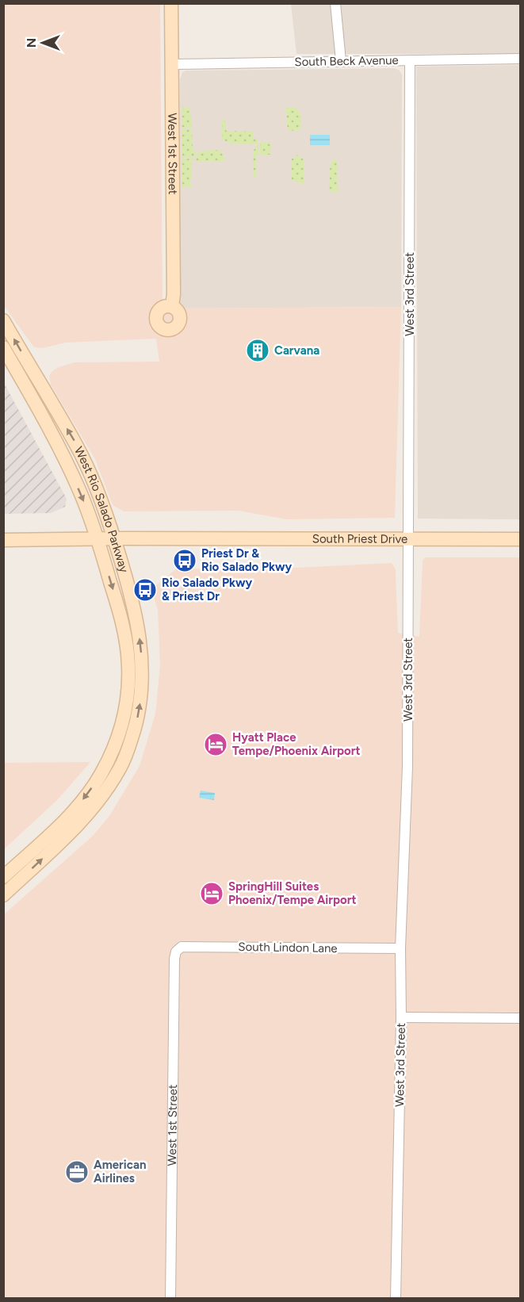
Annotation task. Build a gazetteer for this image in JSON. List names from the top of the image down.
{
  "streets": {
    "main road": ["West 1st Street", "West Rio Salado Parkway", "South Priest Drive"],
    "street": ["South Beck Avenue", "West 3rd Street", "South Lindon Lane"]
  },
  "crossings": [
    ["South Beck Avenue", "West 1st Street"],
    ["South Beck Avenue", "West 3rd Street"],
    ["West 1st Street", "South Lindon Lane"],
    ["West 3rd Street", "South Priest Drive"],
    ["West 3rd Street", "South Lindon Lane"],
    ["West Rio Salado Parkway", "South Priest Drive"]
  ],
  "places": {
    "building": ["Carvana"],
    "bus stop": ["Priest Dr & Rio Salado Pkwy", "Rio Salado Pkwy & Priest Dr"],
    "hotel": ["Hyatt Place Tempe/Phoenix Airport", "SpringHill Suites Phoenix/Tempe Airport"],
    "office": ["American Airlines"]
  },
  "north": "left"
}
